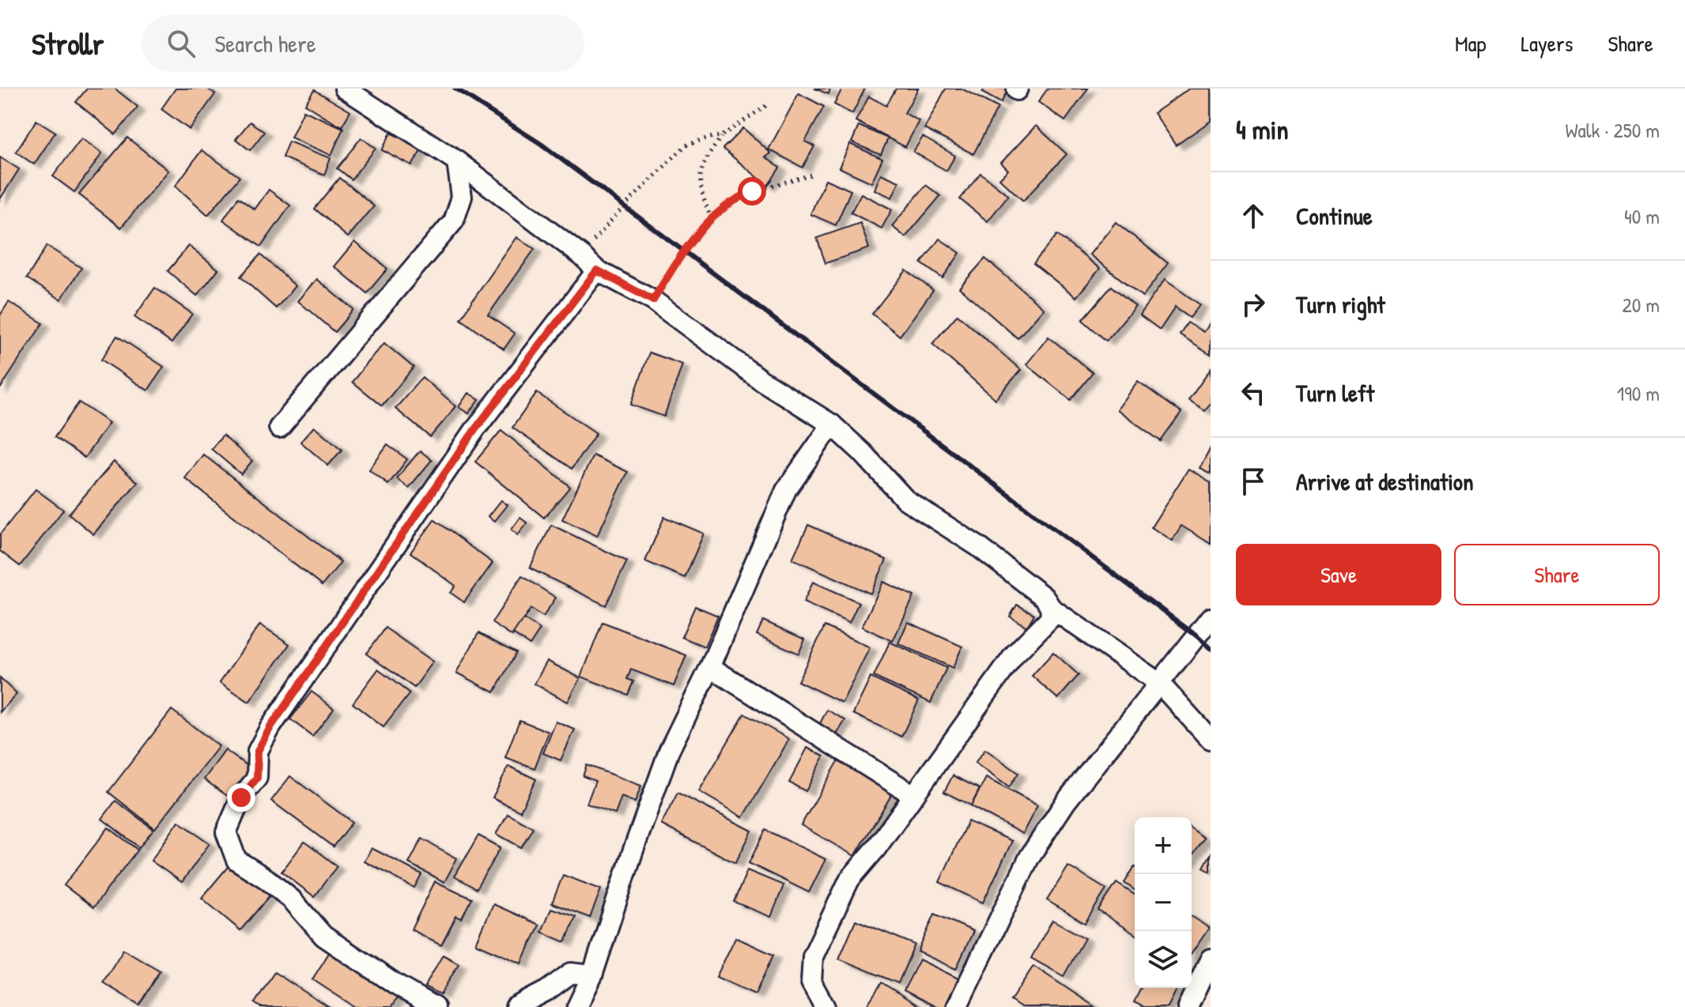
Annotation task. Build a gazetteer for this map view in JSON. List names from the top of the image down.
{
  "page": {
    "header": "Strollr",
    "search": "Search here",
    "nav": ["Map", "Layers", "Share"],
    "heading": ["4 min", "Walk · 250 m"],
    "list": [
      ["Continue", "40 m"],
      ["Turn right", "20 m"],
      ["Turn left", "190 m"],
      "Arrive at destination"
    ],
    "buttons": ["Save", "Share"],
    "map_buttons": ["+", "−"]
  }
}
